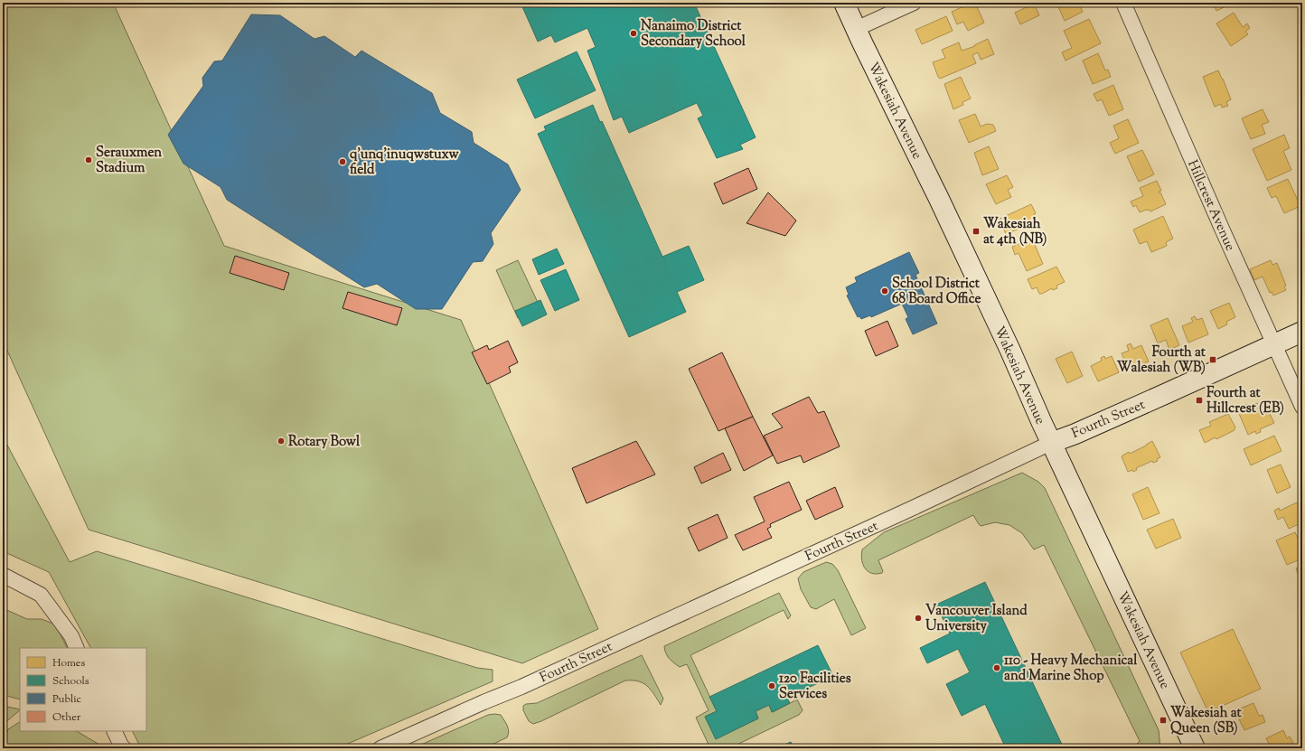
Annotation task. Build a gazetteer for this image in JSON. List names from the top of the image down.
{
  "streets": {
    "main road": ["Wakesiah Avenue", "Fourth Street"],
    "street": ["Hillcrest Avenue"]
  },
  "crossings": [
    ["Wakesiah Avenue", "Fourth Street"],
    ["Hillcrest Avenue", "Fourth Street"]
  ],
  "places": {
    "other": [
      "Nanaimo District Secondary School",
      "Serauxmen Stadium",
      "q’unq’inuqwstuxw field",
      "School District 68 Board Office",
      "Rotary Bowl",
      "Vancouver Island University",
      "110 - Heavy Mechanical and Marine Shop",
      "120 Facilities Services"
    ],
    "transit": [
      "Wakesiah at 4th (NB)",
      "Fourth at Walesiah (WB)",
      "Fourth at Hillcrest (EB)",
      "Wakesiah at Queen (SB)"
    ]
  },
  "legend": [
    "Homes",
    "Schools",
    "Public",
    "Other"
  ]
}
